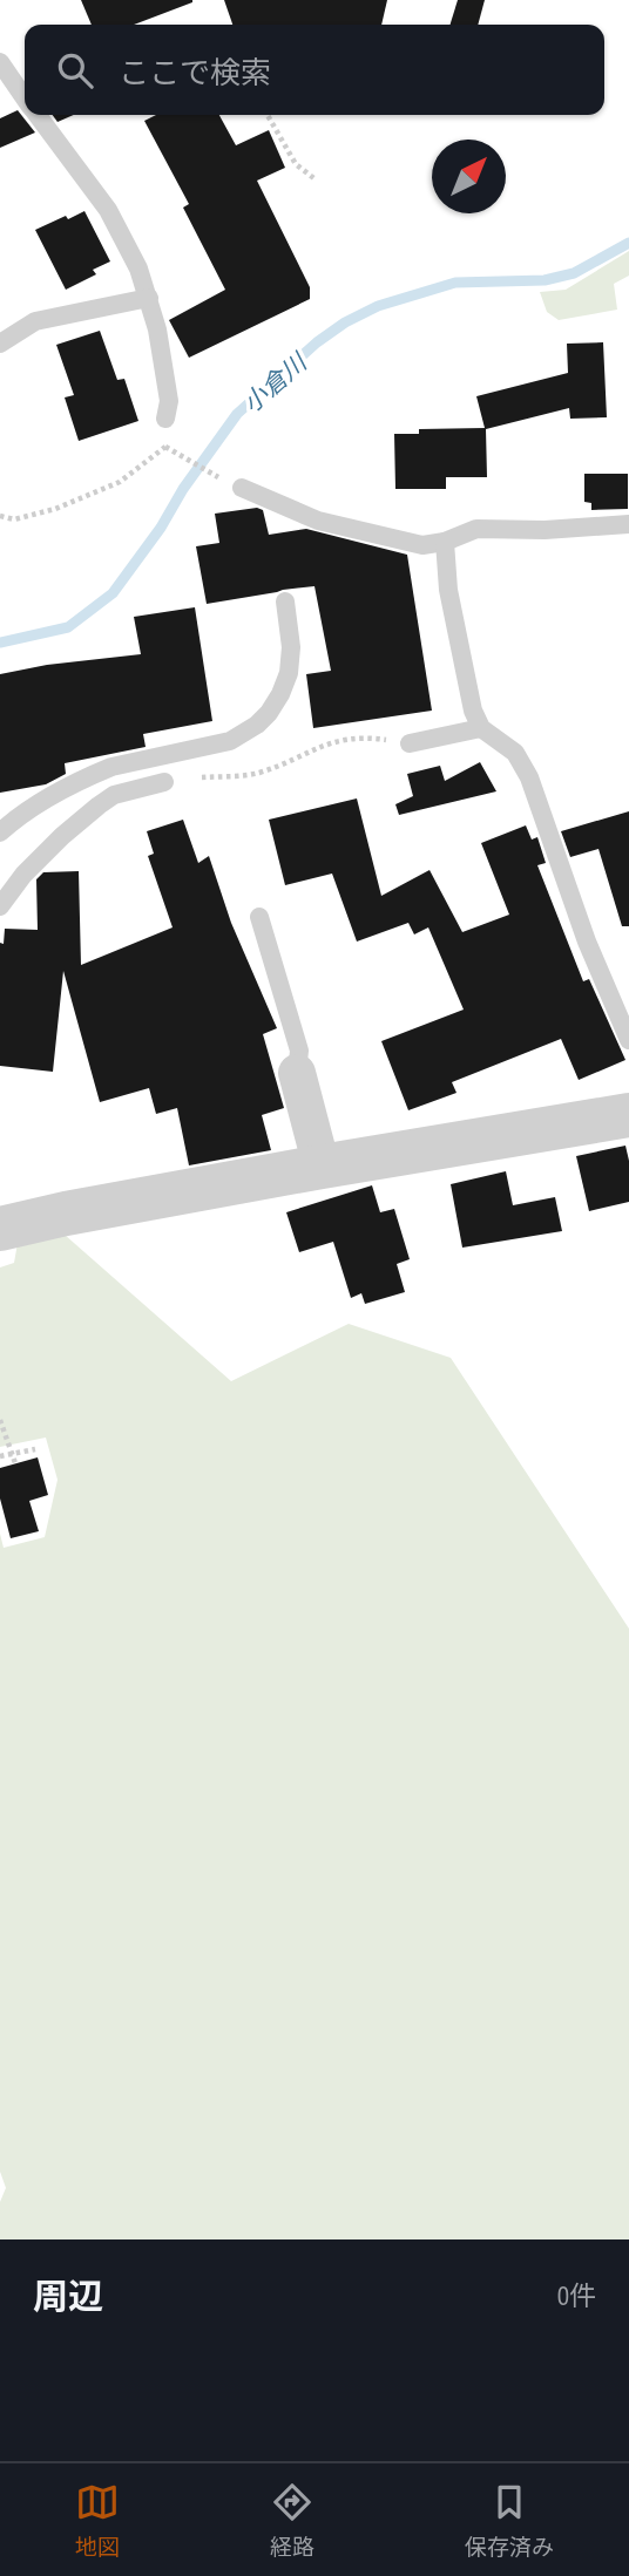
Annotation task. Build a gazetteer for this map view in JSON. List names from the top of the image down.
{
  "water": ["小倉川"],
  "north": "top right",
  "page": {
    "search": "ここで検索",
    "heading": ["周辺", "0件"],
    "nav": ["地図", "経路", "保存済み"]
  }
}
